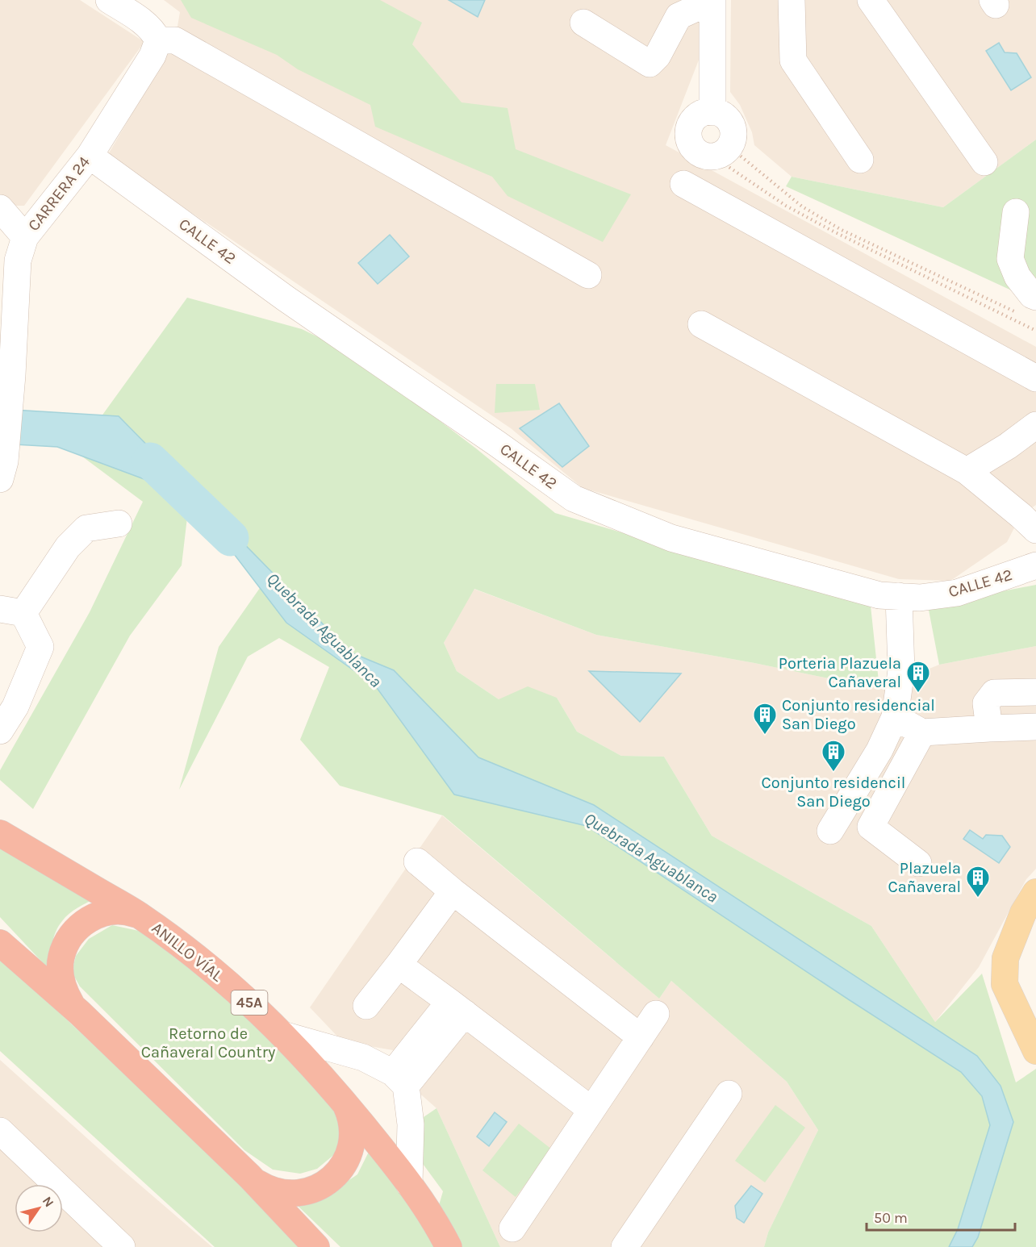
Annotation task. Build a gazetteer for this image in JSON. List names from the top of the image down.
{
  "streets": {
    "highway": ["ANILLO VÍAL", "45A"],
    "street": ["CARRERA 24", "CALLE 42"]
  },
  "crossings": [
    ["CARRERA 24", "CALLE 42"]
  ],
  "water": ["Quebrada Aguablanca"],
  "parks": ["Retorno de Cañaveral Country"],
  "places": {
    "building": [
      "Porteria Plazuela Cañaveral",
      "Conjunto residencial San Diego",
      "Conjunto residencil San Diego",
      "Plazuela Cañaveral"
    ]
  },
  "scale_bar": "50 m",
  "north": "top right"
}
